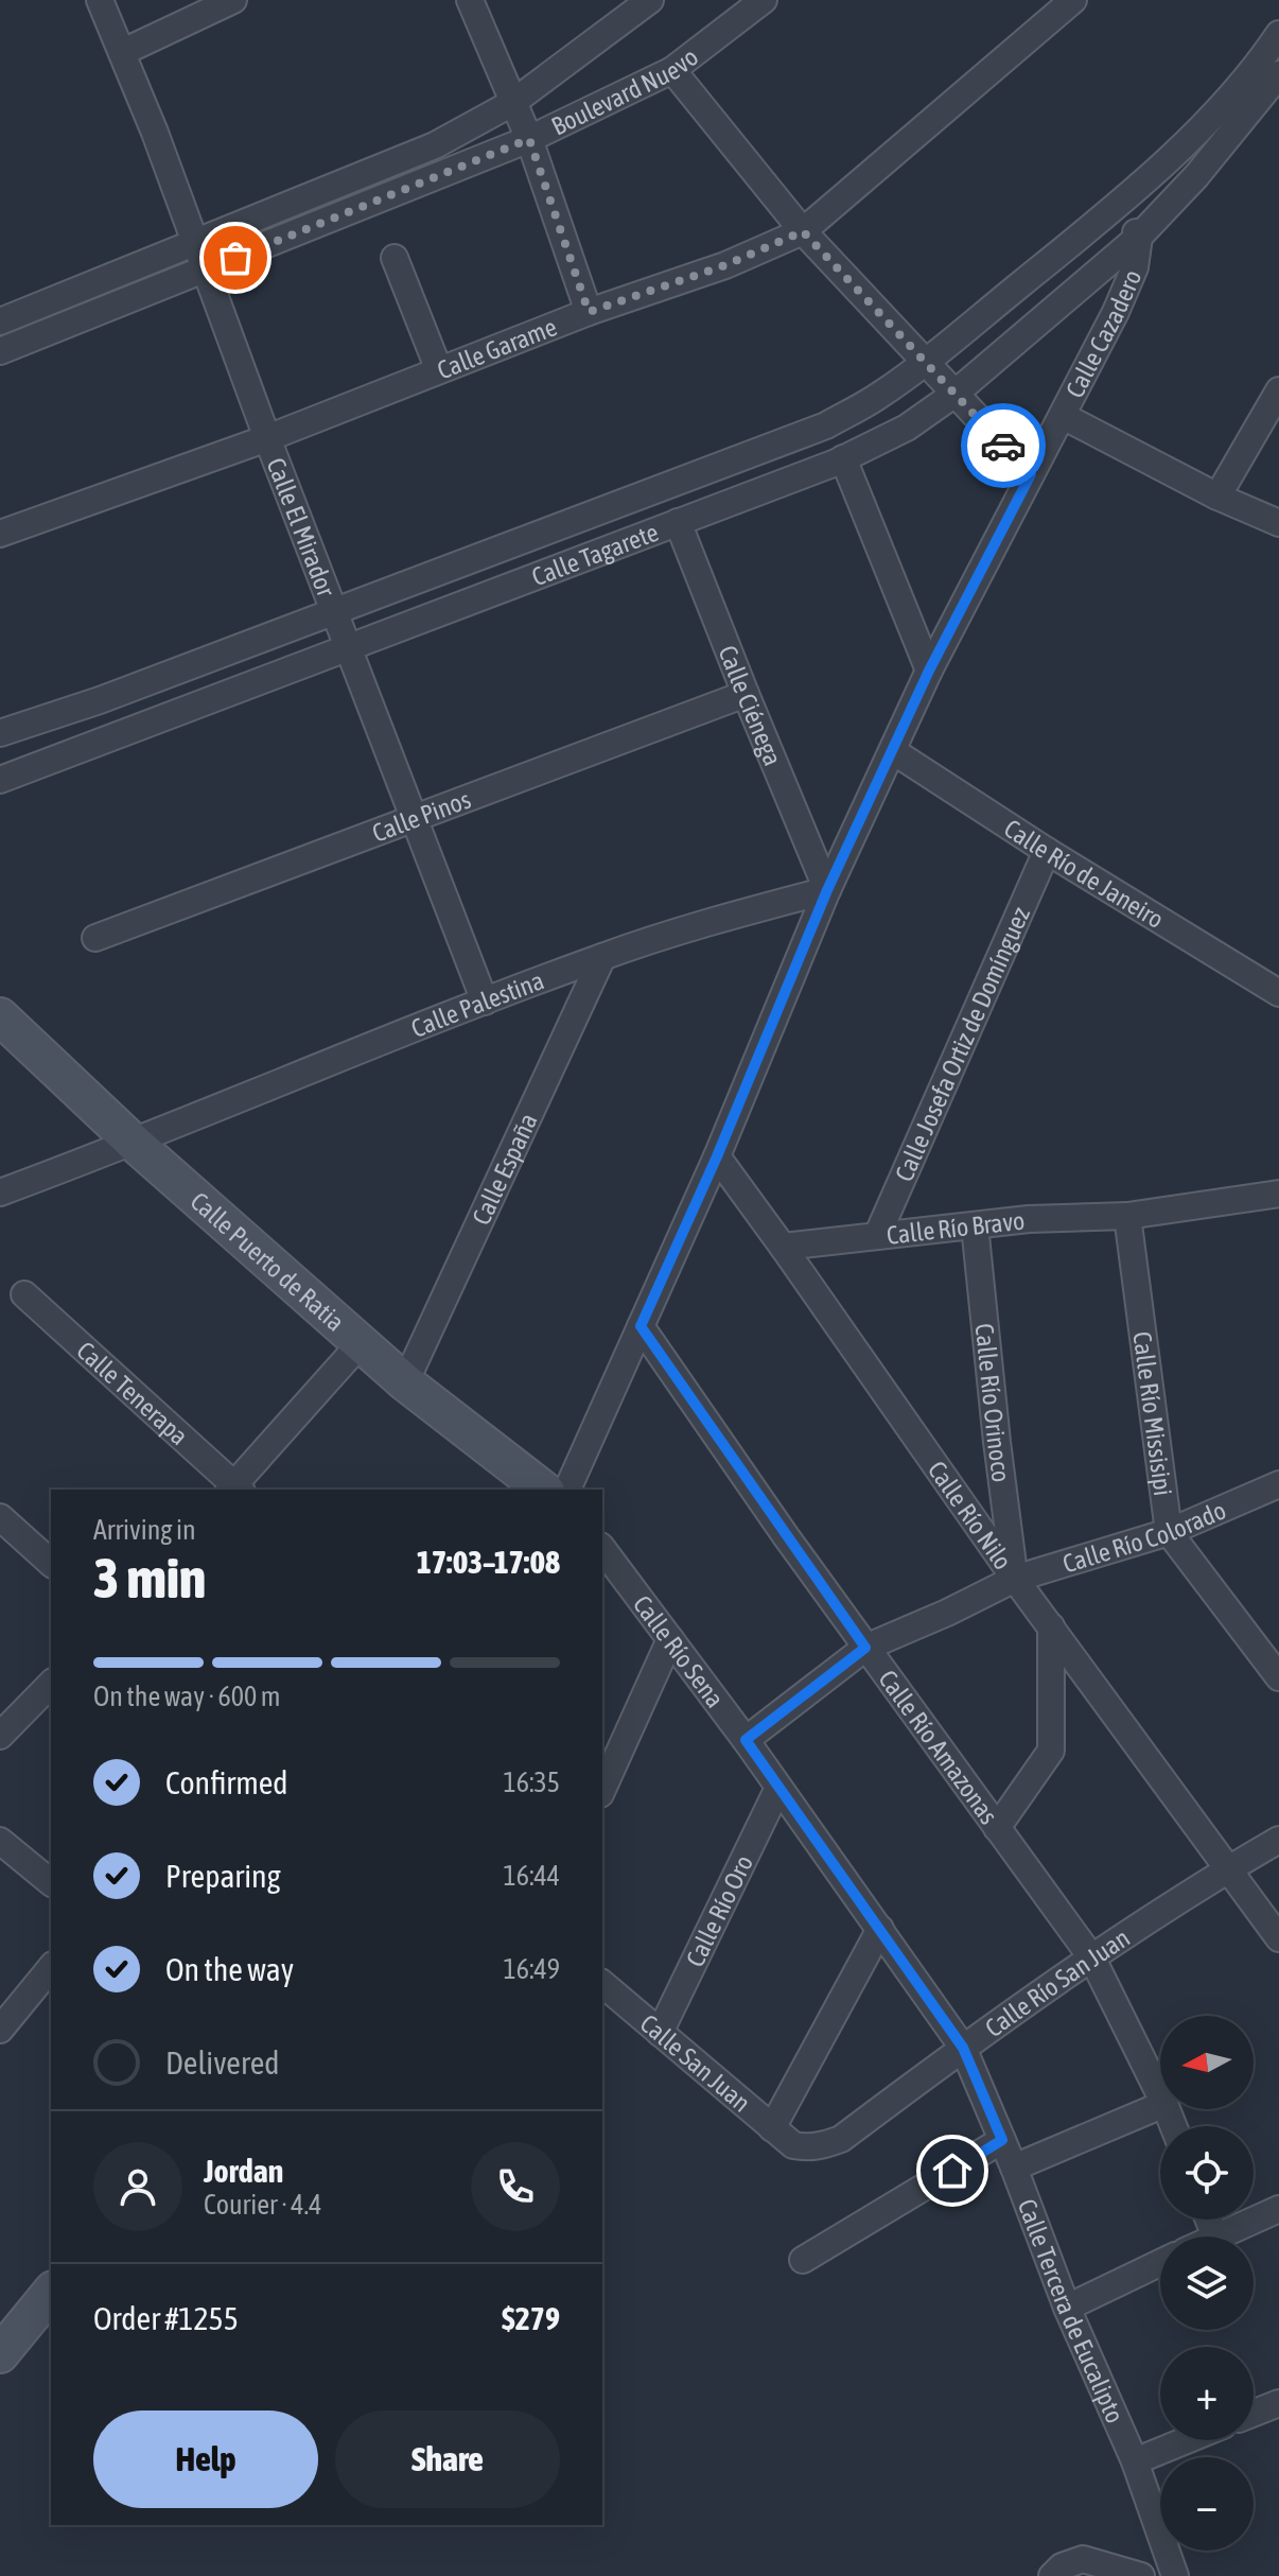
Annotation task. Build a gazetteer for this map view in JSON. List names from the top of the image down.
{
  "streets": {
    "street": [
      "Boulevard Nuevo",
      "Calle Cazadero",
      "Calle Garame",
      "Calle El Mirador",
      "Calle Tagarete",
      "Calle Ciénega",
      "Calle Pinos",
      "Calle Río de Janeiro",
      "Calle Palestina",
      "Calle Josefa Ortiz de Domínguez",
      "Calle España",
      "Calle Río Bravo",
      "Calle Puerto de Ratia",
      "Calle Tenerapa",
      "Calle Río Orinoco",
      "Calle Río Missisipi",
      "Calle Río Nilo",
      "Calle Río Colorado",
      "Calle Río Sena",
      "Calle Río Amazonas",
      "Calle Río Oro",
      "Calle Río San Juan",
      "Calle San Juan",
      "Calle Tercera de Eucalipto"
    ]
  },
  "crossings": [
    ["Boulevard Nuevo", "Calle El Mirador"],
    ["Calle Cazadero", "Calle Tagarete"],
    ["Calle Cazadero", "Calle Ciénega"],
    ["Calle Cazadero", "Calle Río de Janeiro"],
    ["Calle Cazadero", "Calle Palestina"],
    ["Calle Cazadero", "Calle Río Nilo"],
    ["Calle Cazadero", "Calle Río Amazonas"],
    ["Calle Garame", "Calle El Mirador"],
    ["Calle El Mirador", "Calle Tagarete"],
    ["Calle El Mirador", "Calle Pinos"],
    ["Calle El Mirador", "Calle Palestina"],
    ["Calle Tagarete", "Calle Ciénega"],
    ["Calle Ciénega", "Calle Pinos"],
    ["Calle Ciénega", "Calle Palestina"],
    ["Calle Río de Janeiro", "Calle Josefa Ortiz de Domínguez"],
    ["Calle Palestina", "Calle España"],
    ["Calle Palestina", "Calle Puerto de Ratia"],
    ["Calle Josefa Ortiz de Domínguez", "Calle Río Bravo"],
    ["Calle España", "Calle Puerto de Ratia"],
    ["Calle Río Bravo", "Calle Río Orinoco"],
    ["Calle Río Bravo", "Calle Río Missisipi"],
    ["Calle Río Bravo", "Calle Río Nilo"],
    ["Calle Río Orinoco", "Calle Río Nilo"],
    ["Calle Río Orinoco", "Calle Río Colorado"],
    ["Calle Río Missisipi", "Calle Río Colorado"],
    ["Calle Río Nilo", "Calle Río Colorado"],
    ["Calle Río Nilo", "Calle Río San Juan"],
    ["Calle Río Colorado", "Calle Río Sena"],
    ["Calle Río Colorado", "Calle Río Amazonas"],
    ["Calle Río Sena", "Calle Río Oro"],
    ["Calle Río Sena", "Calle Río San Juan"],
    ["Calle Río Sena", "Calle Tercera de Eucalipto"],
    ["Calle Río Amazonas", "Calle Río San Juan"],
    ["Calle Río Oro", "Calle San Juan"],
    ["Calle Río San Juan", "Calle San Juan"],
    ["Calle Río San Juan", "Calle Tercera de Eucalipto"]
  ],
  "north": "left",
  "page": {
    "heading": ["3 min", "Arriving in", "17:03–17:08"],
    "panel": [
      "Jordan",
      "Courier · 4.4",
      "Order #1255",
      "$279"
    ],
    "bar": "On the way · 600 m",
    "list": [
      ["Confirmed", "16:35"],
      ["Preparing", "16:44"],
      ["On the way", "16:49"],
      "Delivered"
    ],
    "map_buttons": ["+", "−"],
    "buttons": ["Help", "Share"]
  }
}
